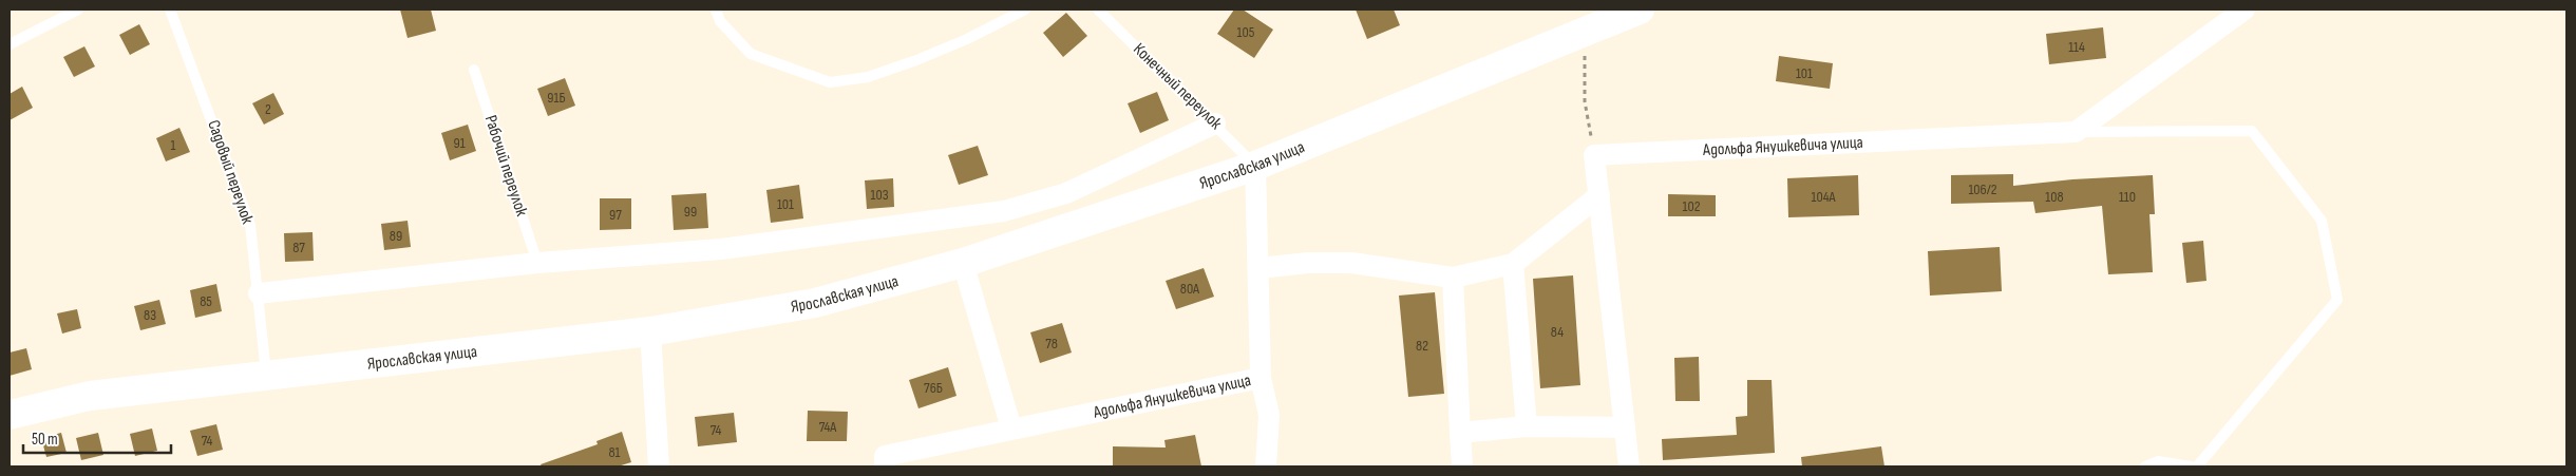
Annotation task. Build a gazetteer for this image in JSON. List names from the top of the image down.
{
  "streets": {
    "main road": ["Ярославская улица"],
    "street": ["Адольфа Янушкевича улица"],
    "lane": ["Конечный переулок", "Рабочий переулок", "Садовый переулок"]
  },
  "crossings": [
    ["Конечный переулок", "Адольфа Янушкевича улица"],
    ["Конечный переулок", "Ярославская улица"],
    ["Адольфа Янушкевича улица", "Ярославская улица"],
    ["Ярославская улица", "Садовый переулок"]
  ],
  "house_numbers": [
    "105",
    "114",
    "101",
    "91Б",
    "2",
    "91",
    "1",
    "106/2",
    "103",
    "104А",
    "108",
    "110",
    "101",
    "102",
    "99",
    "97",
    "89",
    "87",
    "80А",
    "85",
    "83",
    "84",
    "78",
    "82",
    "76Б",
    "74А",
    "74",
    "74",
    "81"
  ],
  "scale_bar": "50 m"
}
